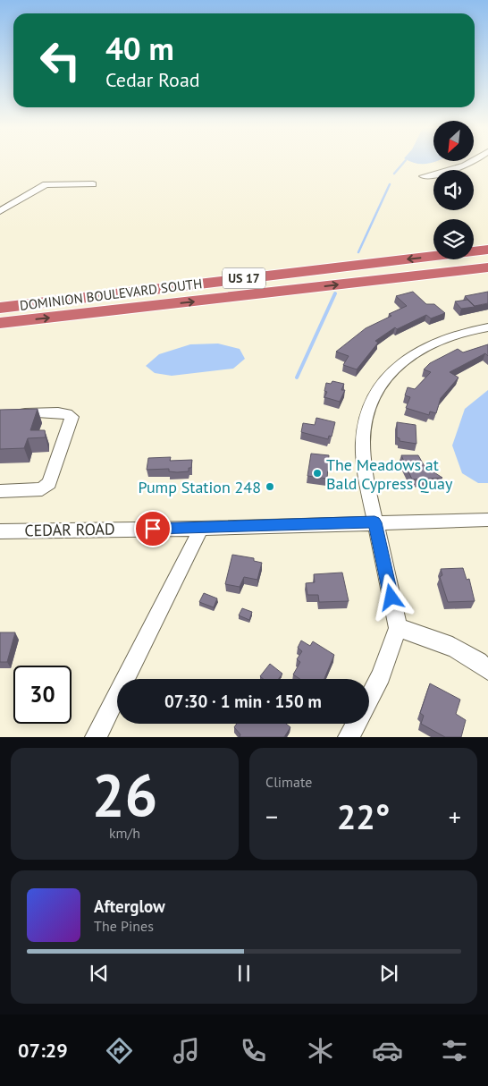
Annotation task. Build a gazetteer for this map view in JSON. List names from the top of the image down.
{
  "streets": {
    "highway": ["US 17", "DOMINION BOULEVARD SOUTH"],
    "street": ["CEDAR ROAD"]
  },
  "places": ["The Meadows at Bald Cypress Quay", "Pump Station 248"],
  "north": "bottom left",
  "page": {
    "turn": ["40 m", "Cedar Road"],
    "limit": "30",
    "trip": "07:30 · 1 min · 150 m",
    "tile": [
      ["26", "km/h"],
      "Climate"
    ],
    "heat": ["−", "22°", "+"],
    "song": ["Afterglow", "The Pines"],
    "tabs": "07:29"
  }
}
